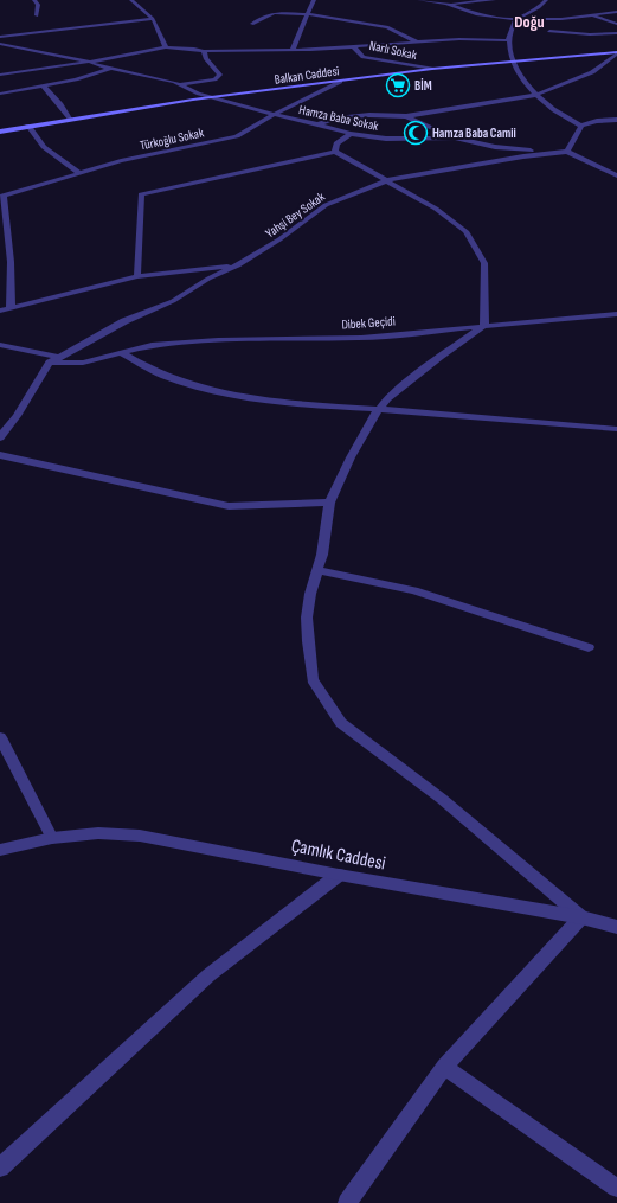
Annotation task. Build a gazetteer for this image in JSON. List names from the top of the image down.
{
  "streets": {
    "main road": ["Balkan Caddesi"],
    "street": [
      "Narlı Sokak",
      "Hamza Baba Sokak",
      "Türkoğlu Sokak",
      "Yahşi Bey Sokak",
      "Dibek Geçidi",
      "Çamlık Caddesi"
    ]
  },
  "crossings": [
    ["Narlı Sokak", "Balkan Caddesi"],
    ["Balkan Caddesi", "Hamza Baba Sokak"],
    ["Balkan Caddesi", "Türkoğlu Sokak"],
    ["Hamza Baba Sokak", "Türkoğlu Sokak"],
    ["Hamza Baba Sokak", "Yahşi Bey Sokak"],
    ["Yahşi Bey Sokak", "Dibek Geçidi"]
  ],
  "districts": ["Doğu"],
  "places": {
    "supermarket": ["BİM"],
    "mosque": ["Hamza Baba Camii"]
  }
}
